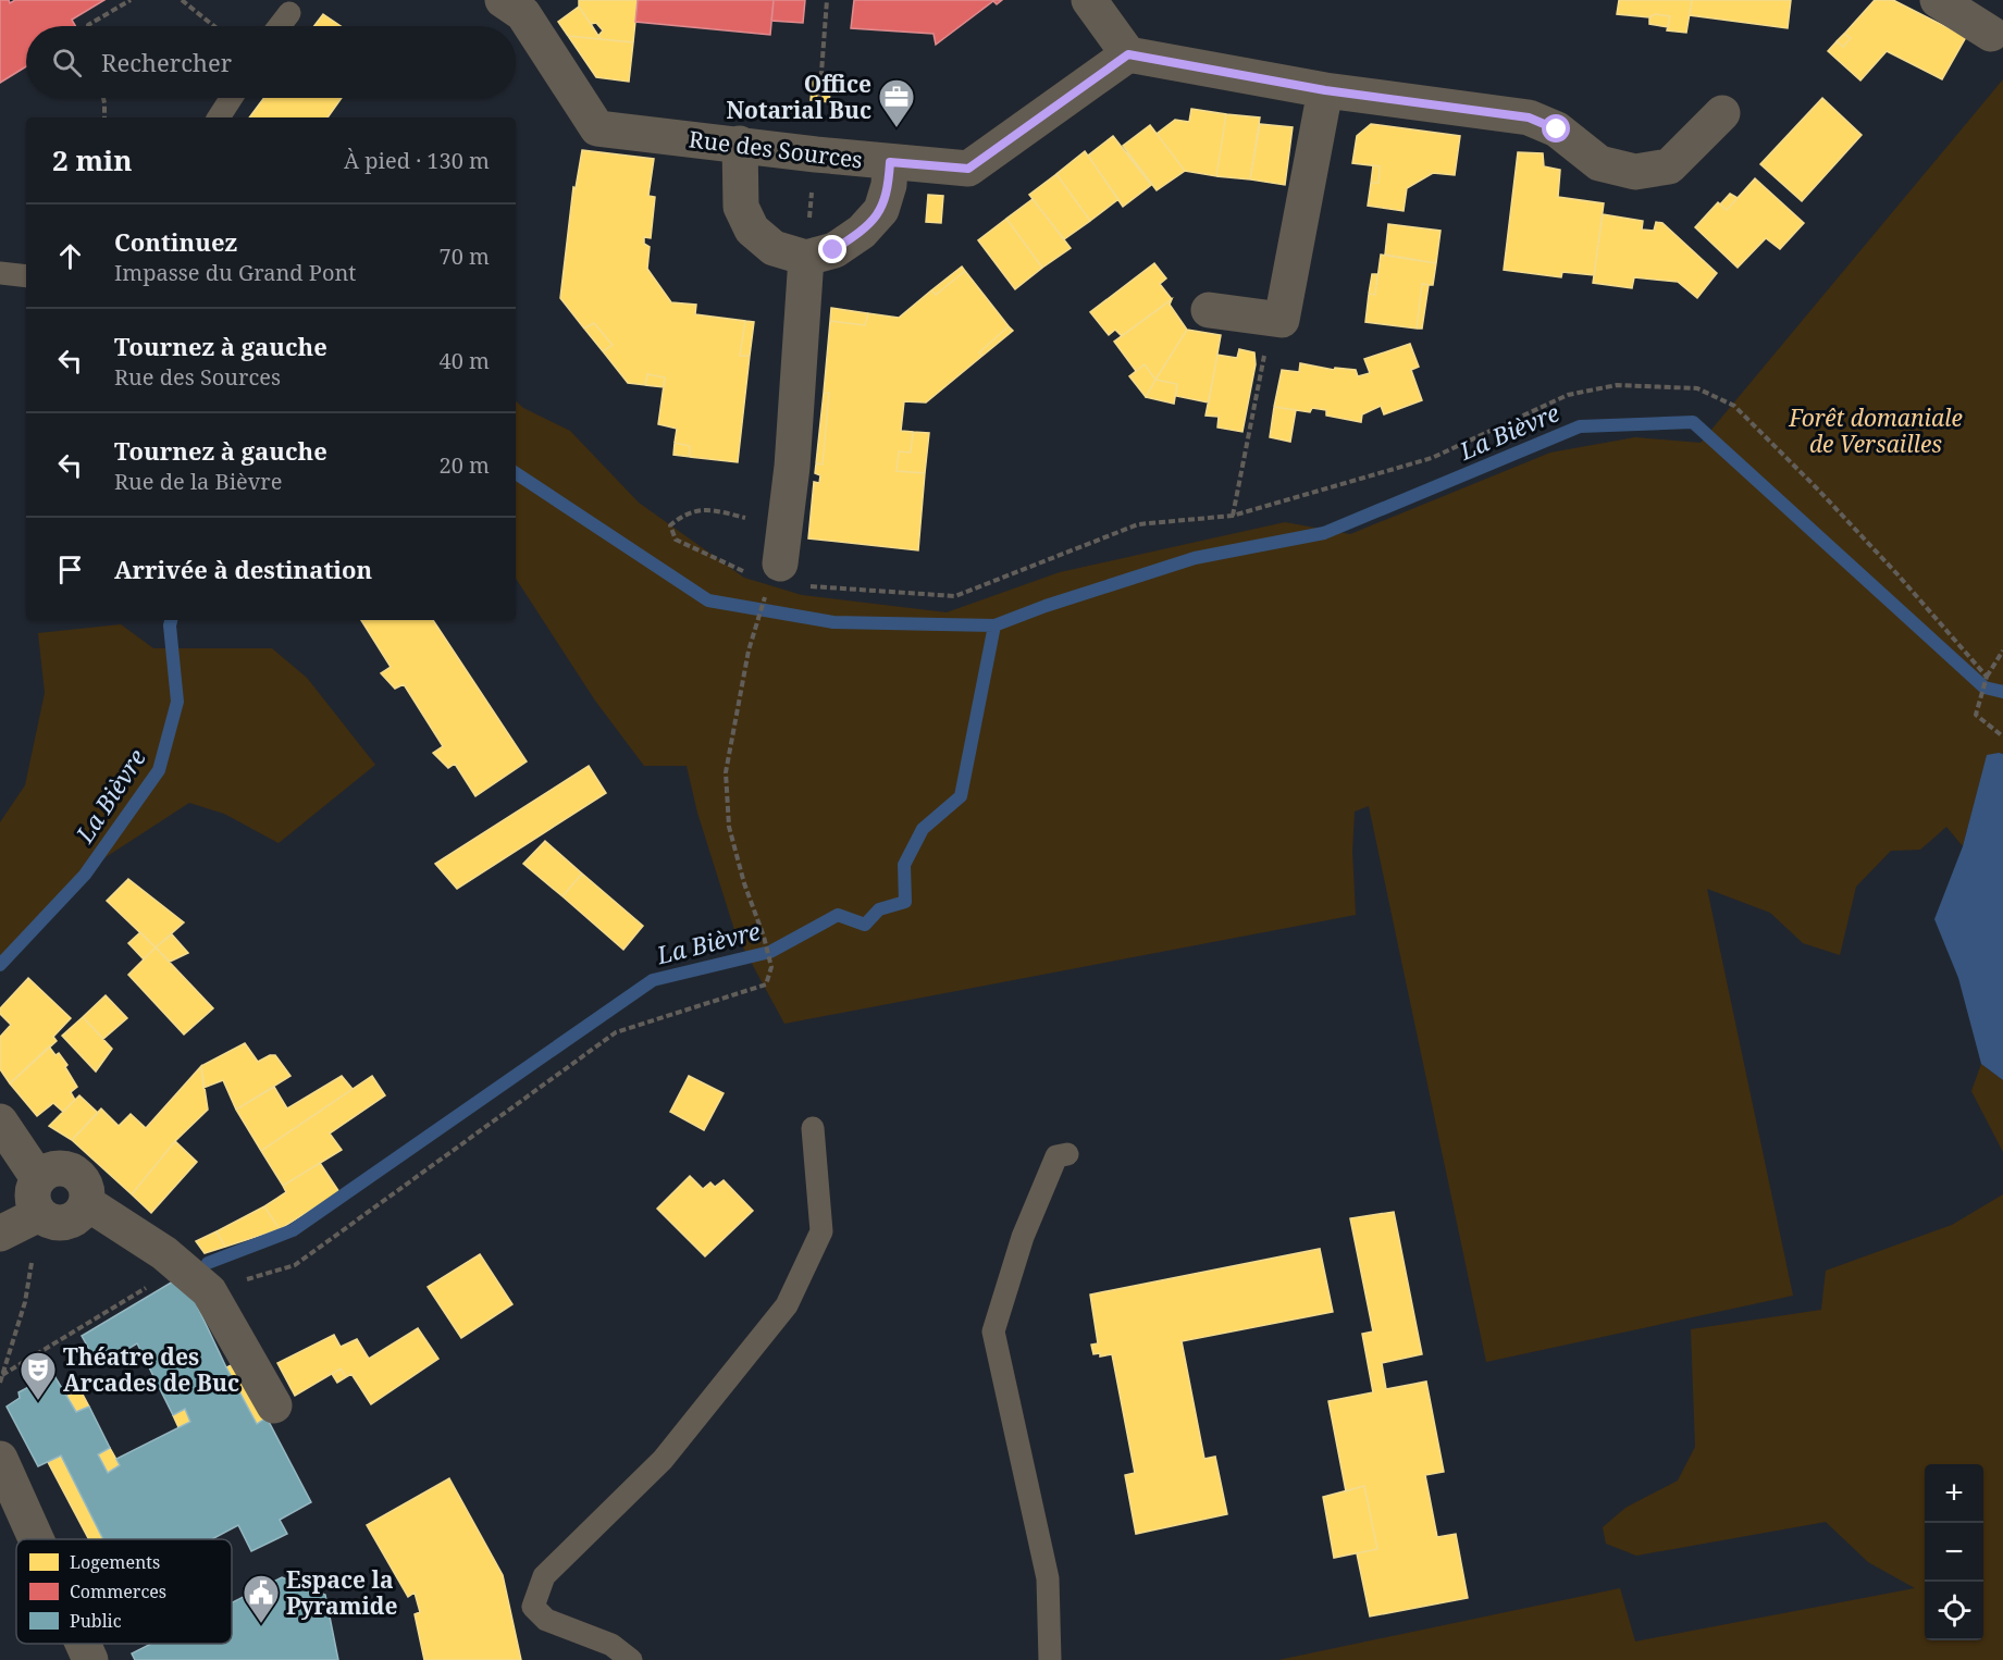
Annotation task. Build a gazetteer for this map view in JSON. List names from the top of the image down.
{
  "streets": {
    "street": ["Rue des Sources"]
  },
  "water": ["La Bièvre"],
  "parks": ["Forêt domaniale de Versailles"],
  "places": {
    "office": ["Office Notarial Buc"],
    "theatre": ["Théatre des Arcades de Buc"],
    "public building": ["Espace la Pyramide"]
  },
  "legend": ["Logements", "Commerces", "Public"],
  "page": {
    "search": "Rechercher",
    "heading": ["2 min", "À pied · 130 m"],
    "list": [
      ["Continuez", "Impasse du Grand Pont", "70 m"],
      ["Tournez à gauche", "Rue des Sources", "40 m"],
      ["Tournez à gauche", "Rue de la Bièvre", "20 m"],
      "Arrivée à destination"
    ],
    "map_buttons": ["+", "−"]
  }
}
